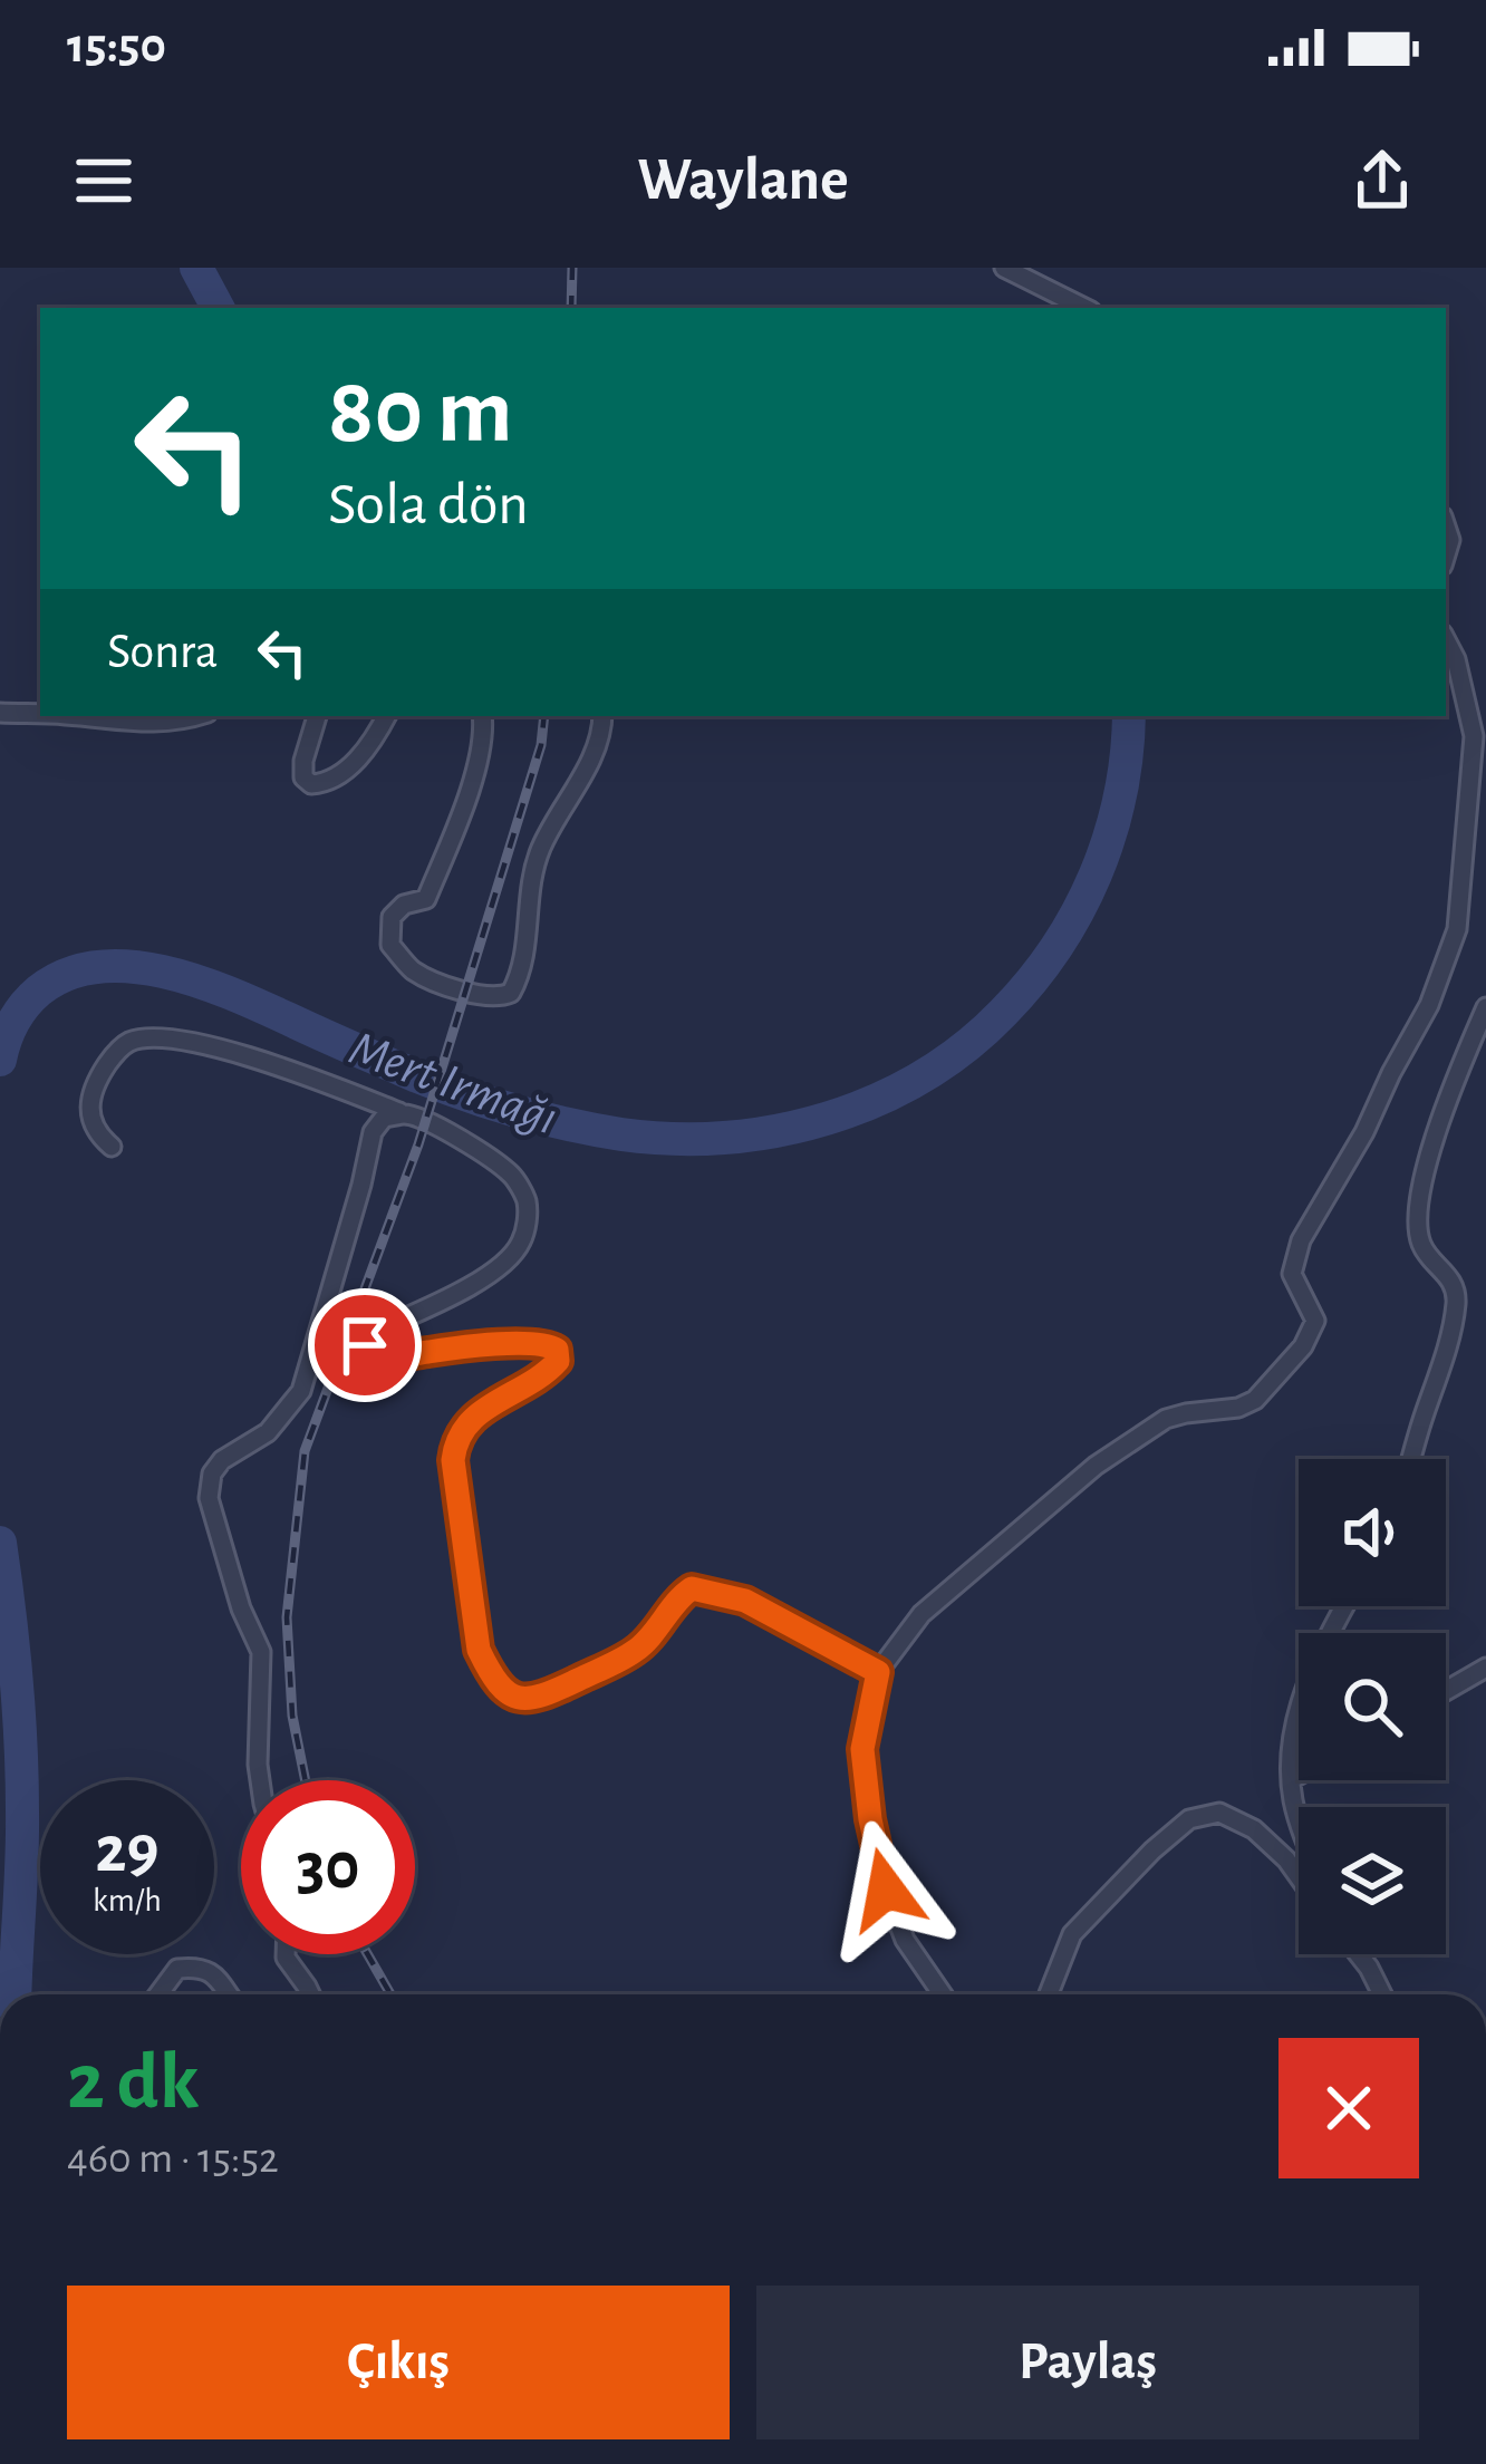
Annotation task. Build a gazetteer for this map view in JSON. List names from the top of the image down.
{
  "water": ["Mert Irmağı"],
  "page": {
    "status": "15:50",
    "header": "Waylane",
    "turn": ["80 m", "Sola dön"],
    "then": "Sonra",
    "speed": "29 km/h",
    "limit": "30",
    "heading": ["2 dk", "460 m · 15:52"],
    "buttons": ["Çıkış", "Paylaş"]
  }
}
